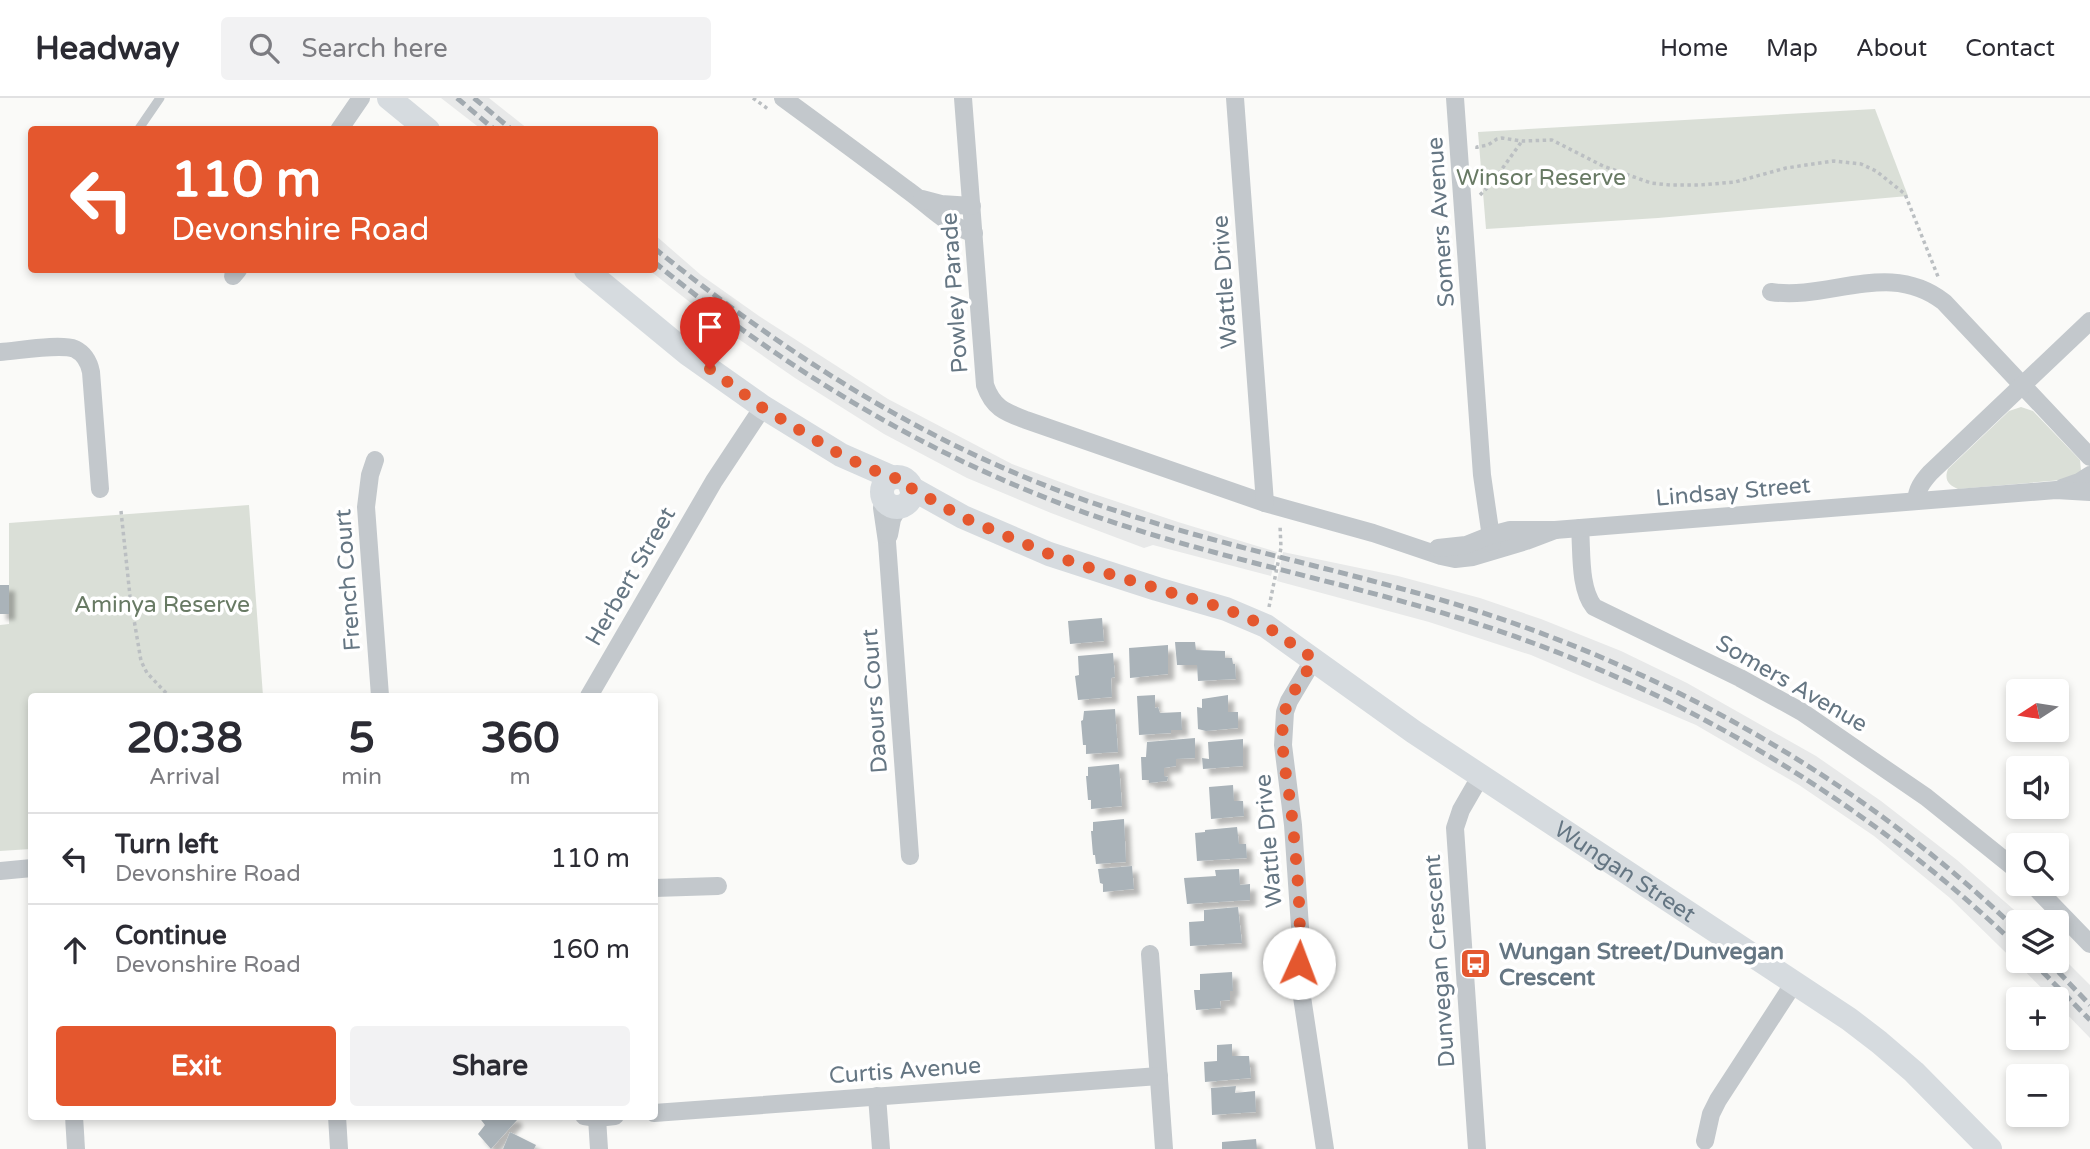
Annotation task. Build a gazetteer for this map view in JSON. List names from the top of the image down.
{
  "streets": {
    "street": [
      "Somers Avenue",
      "Wattle Drive",
      "Powley Parade",
      "Lindsay Street",
      "Herbert Street",
      "French Court",
      "Daours Court",
      "Wungan Street",
      "Dunvegan Crescent",
      "Curtis Avenue"
    ]
  },
  "crossings": [
    ["Somers Avenue", "Lindsay Street"],
    ["Wattle Drive", "Powley Parade"],
    ["Wattle Drive", "Lindsay Street"],
    ["Wattle Drive", "Wungan Street"],
    ["Powley Parade", "Lindsay Street"],
    ["Herbert Street", "Wungan Street"],
    ["Daours Court", "Wungan Street"],
    ["Wungan Street", "Dunvegan Crescent"]
  ],
  "parks": ["Winsor Reserve", "Aminya Reserve"],
  "places": {
    "bus stop": ["Wungan Street/Dunvegan Crescent"]
  },
  "north": "left",
  "page": {
    "header": "Headway",
    "search": "Search here",
    "nav": [
      "Home",
      "Map",
      "About",
      "Contact"
    ],
    "turn": ["110 m", "Devonshire Road"],
    "map_buttons": ["+", "−"],
    "eta": [
      "20:38",
      "Arrival",
      "5",
      "min",
      "360",
      "m"
    ],
    "list": [
      {
        "name": "Turn left",
        "note": "Devonshire Road",
        "value": "110 m"
      },
      {
        "name": "Continue",
        "note": "Devonshire Road",
        "value": "160 m"
      }
    ],
    "buttons": ["Exit", "Share"]
  }
}
